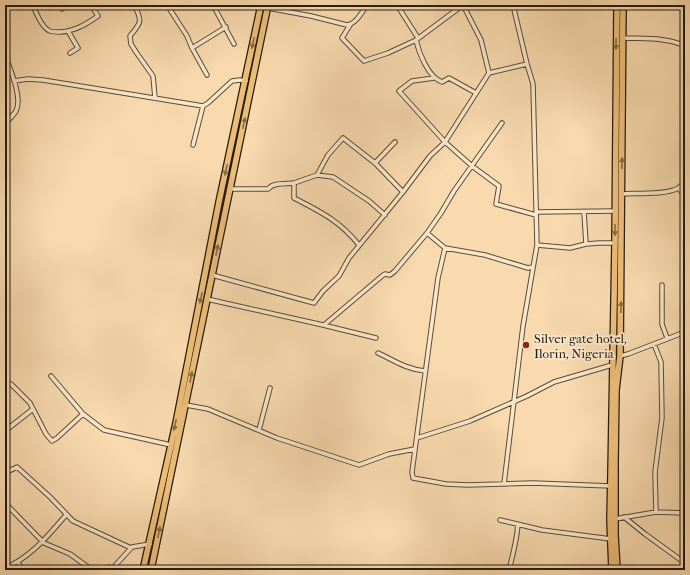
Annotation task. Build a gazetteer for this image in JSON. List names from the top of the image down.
{
  "places": ["Silver gate hotel, Ilorin, Nigeria"]
}
